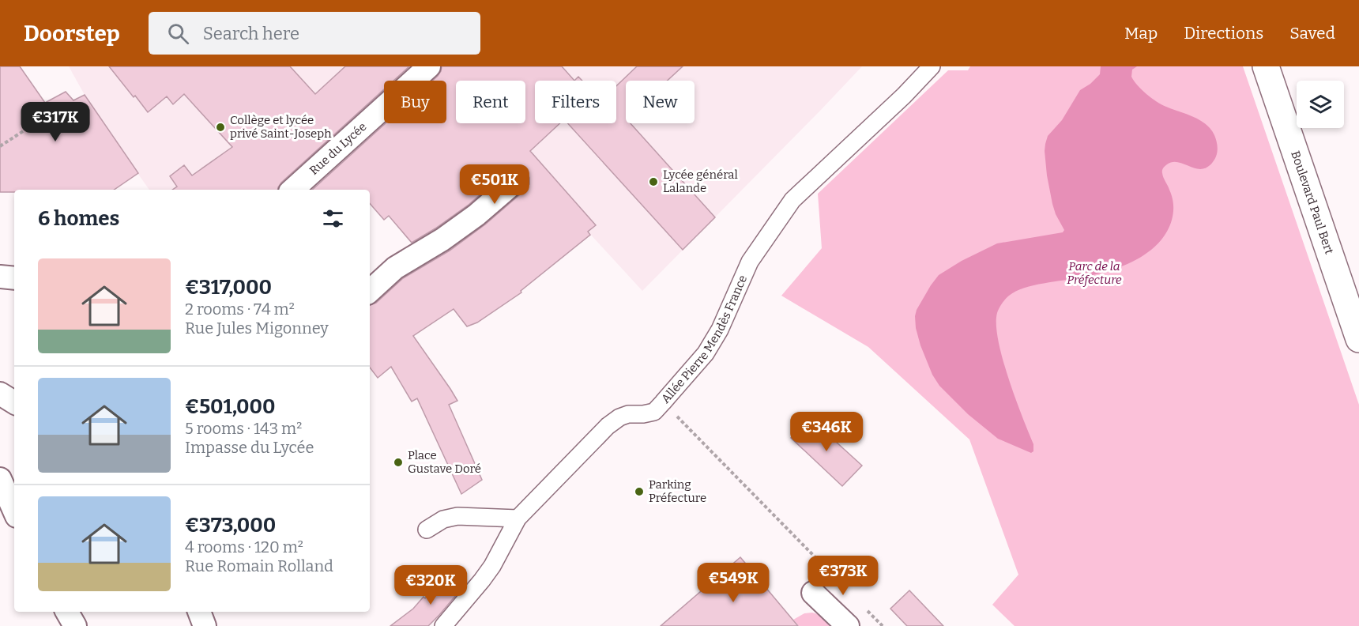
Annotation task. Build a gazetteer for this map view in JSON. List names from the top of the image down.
{
  "streets": {
    "main road": ["Boulevard Paul Bert"],
    "street": ["Rue du Lycée", "Allée Pierre Mendès France"]
  },
  "parks": ["Parc de la Préfecture"],
  "places": [
    "Collège et lycée privé Saint-Joseph",
    "Lycée général Lalande",
    "Place Gustave Doré",
    "Parking Préfecture"
  ],
  "page": {
    "header": "Doorstep",
    "search": "Search here",
    "nav": ["Map", "Directions", "Saved"],
    "chip": [
      "Buy",
      "Rent",
      "Filters",
      "New"
    ],
    "price": [
      "€317K",
      "€501K",
      "€346K",
      "€373K",
      "€549K",
      "€320K"
    ],
    "heading": "6 homes",
    "list": [
      {
        "name": "€317,000",
        "note": "2 rooms · 74 m² · Rue Jules Migonney"
      },
      {
        "name": "€501,000",
        "note": "5 rooms · 143 m² · Impasse du Lycée"
      },
      {
        "name": "€373,000",
        "note": "4 rooms · 120 m² · Rue Romain Rolland"
      }
    ]
  }
}
